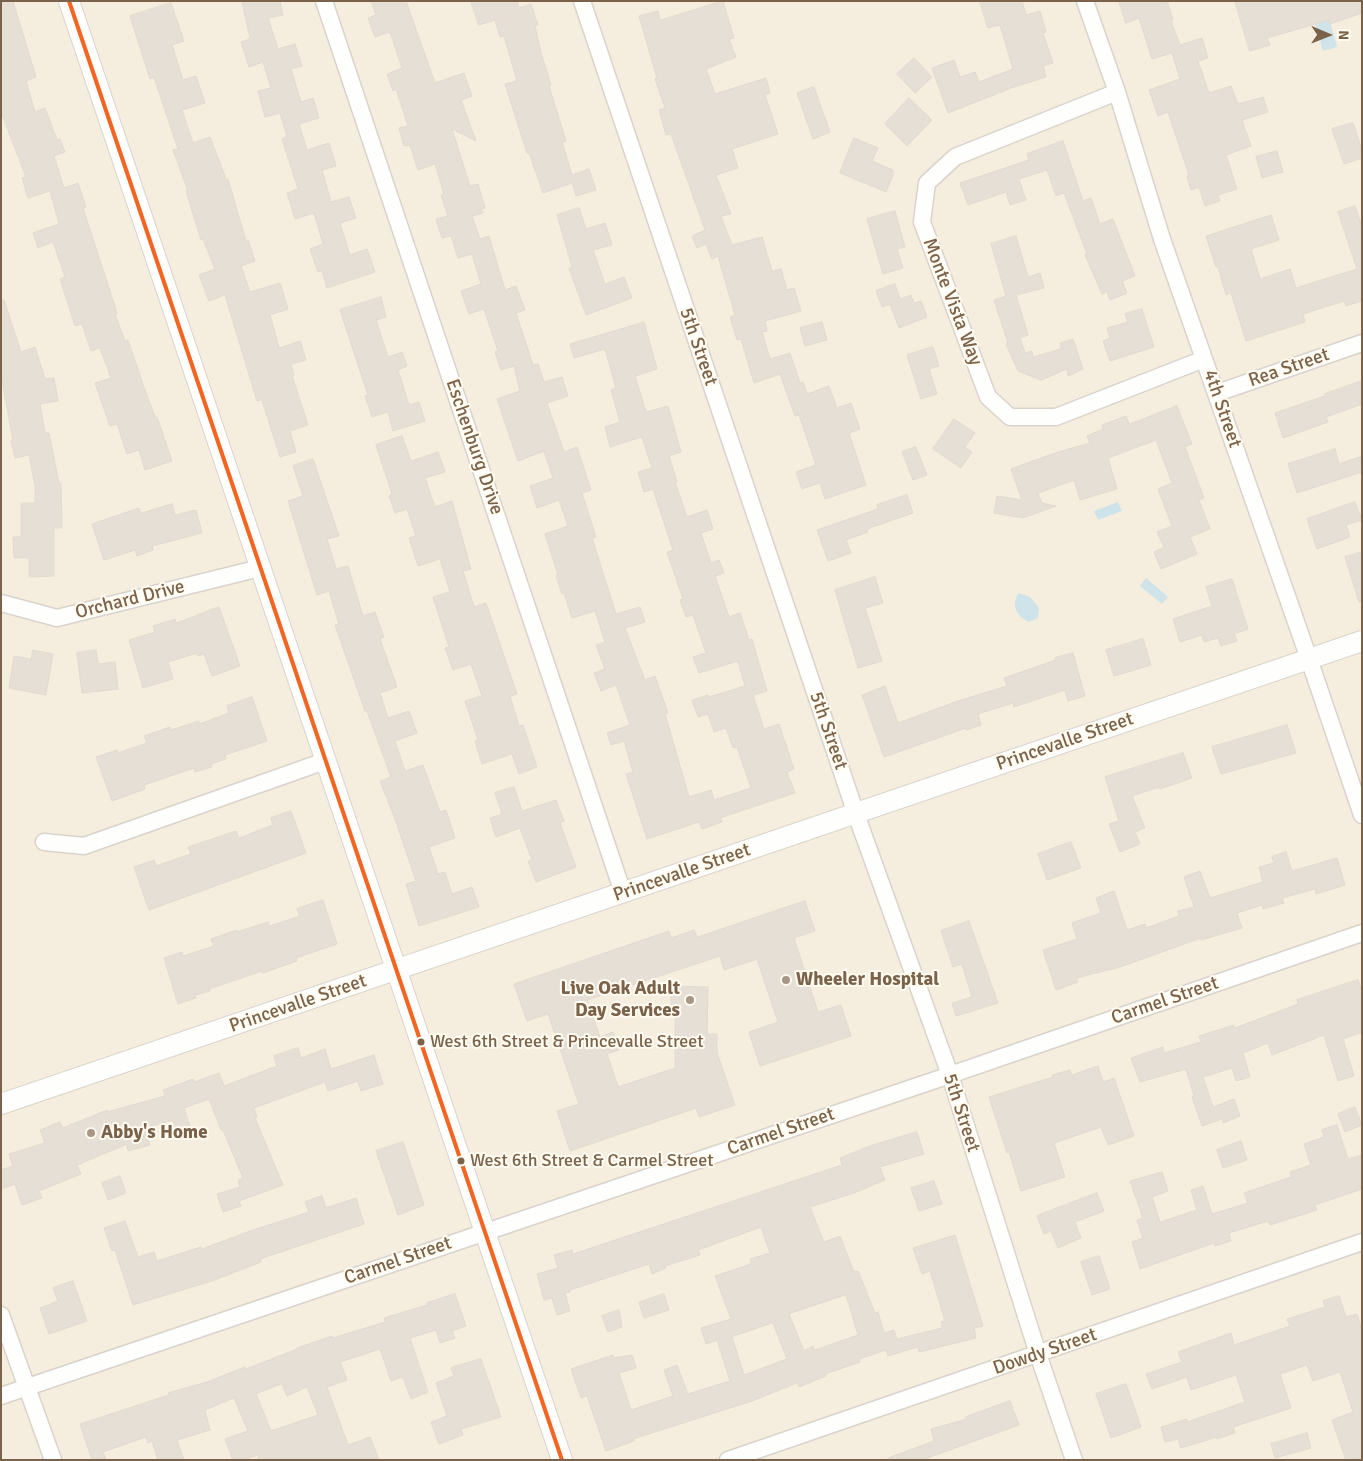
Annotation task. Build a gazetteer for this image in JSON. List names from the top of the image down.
{
  "streets": {
    "street": [
      "Monte Vista Way",
      "5th Street",
      "Rea Street",
      "4th Street",
      "Eschenburg Drive",
      "Orchard Drive",
      "Princevalle Street",
      "Carmel Street",
      "Dowdy Street"
    ]
  },
  "crossings": [
    ["Monte Vista Way", "4th Street"],
    ["5th Street", "Princevalle Street"],
    ["5th Street", "Carmel Street"],
    ["5th Street", "Dowdy Street"],
    ["Rea Street", "4th Street"],
    ["4th Street", "Princevalle Street"],
    ["Eschenburg Drive", "Princevalle Street"]
  ],
  "places": [
    "Wheeler Hospital",
    "Live Oak Adult Day Services",
    "West 6th Street & Princevalle Street",
    "Abby's Home",
    "West 6th Street & Carmel Street"
  ],
  "north": "right"
}
